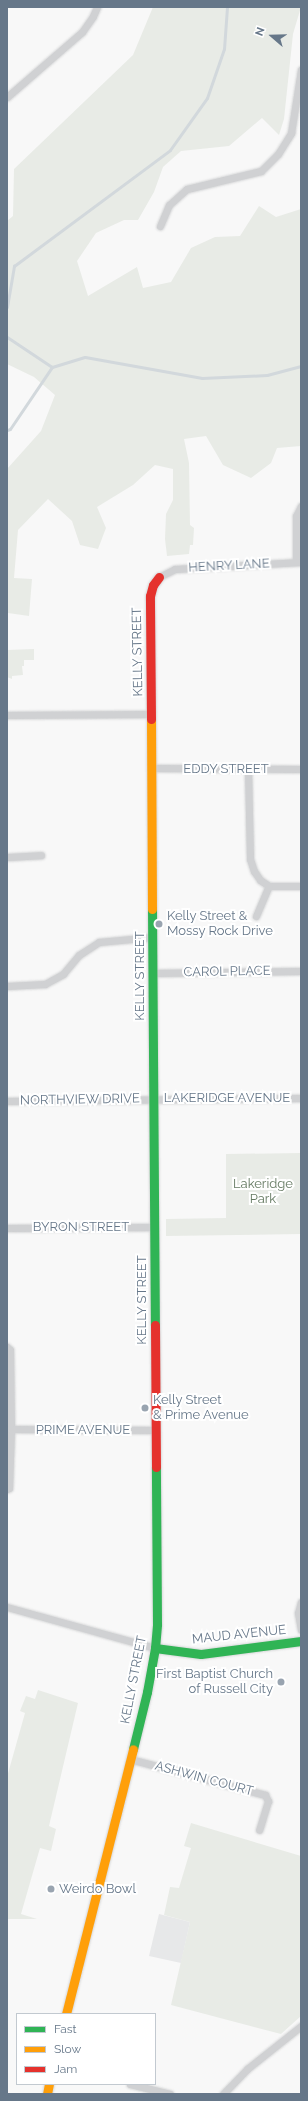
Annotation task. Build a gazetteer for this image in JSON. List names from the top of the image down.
{
  "streets": {
    "street": [
      "HENRY LANE",
      "KELLY STREET",
      "EDDY STREET",
      "CAROL PLACE",
      "LAKERIDGE AVENUE",
      "NORTHVIEW DRIVE",
      "BYRON STREET",
      "PRIME AVENUE",
      "MAUD AVENUE",
      "ASHWIN COURT"
    ]
  },
  "crossings": [
    ["HENRY LANE", "KELLY STREET"],
    ["KELLY STREET", "EDDY STREET"],
    ["KELLY STREET", "CAROL PLACE"],
    ["KELLY STREET", "LAKERIDGE AVENUE"],
    ["KELLY STREET", "NORTHVIEW DRIVE"],
    ["KELLY STREET", "BYRON STREET"],
    ["KELLY STREET", "PRIME AVENUE"],
    ["KELLY STREET", "MAUD AVENUE"],
    ["KELLY STREET", "ASHWIN COURT"],
    ["LAKERIDGE AVENUE", "NORTHVIEW DRIVE"]
  ],
  "parks": ["Lakeridge Park"],
  "places": [
    "Kelly Street & Mossy Rock Drive",
    "Kelly Street & Prime Avenue",
    "First Baptist Church of Russell City",
    "Weirdo Bowl"
  ],
  "legend": ["Fast", "Slow", "Jam"],
  "north": "left"
}
